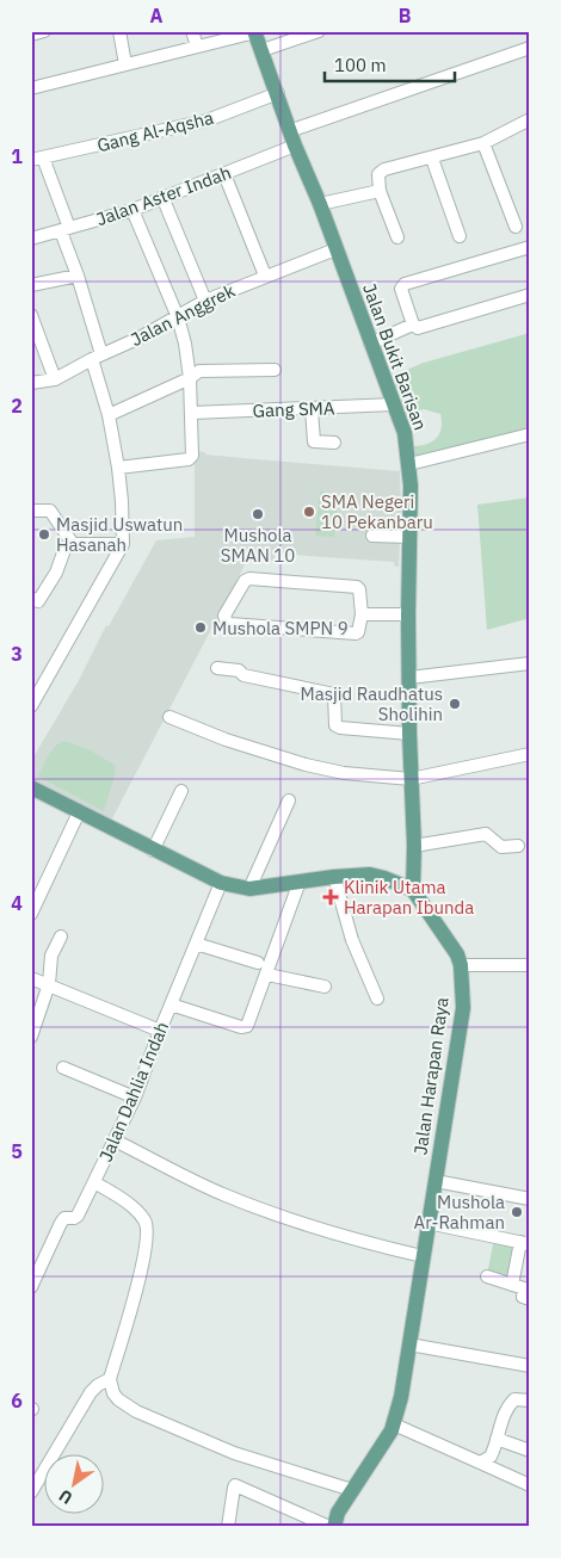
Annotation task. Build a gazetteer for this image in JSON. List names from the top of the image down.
{
  "streets": {
    "main road": ["Jalan Bukit Barisan", "Jalan Harapan Raya"],
    "street": [
      "Gang Al-Aqsha",
      "Jalan Aster Indah",
      "Jalan Anggrek",
      "Gang SMA",
      "Jalan Dahlia Indah"
    ]
  },
  "crossings": [
    ["Gang Al-Aqsha", "Jalan Bukit Barisan"],
    ["Jalan Aster Indah", "Jalan Bukit Barisan"],
    ["Jalan Anggrek", "Jalan Bukit Barisan"],
    ["Jalan Bukit Barisan", "Gang SMA"],
    ["Jalan Bukit Barisan", "Jalan Harapan Raya"]
  ],
  "places": {
    "other": [
      "SMA Negeri 10 Pekanbaru",
      "Mushola SMAN 10",
      "Masjid Uswatun Hasanah",
      "Mushola SMPN 9",
      "Masjid Raudhatus Sholihin",
      "Mushola Ar-Rahman"
    ],
    "health": ["Klinik Utama Harapan Ibunda"]
  },
  "scale_bar": "100 m",
  "north": "bottom left",
  "grid": {
    "columns": ["A", "B"],
    "rows": [
      "1",
      "2",
      "3",
      "4",
      "5",
      "6"
    ]
  }
}
